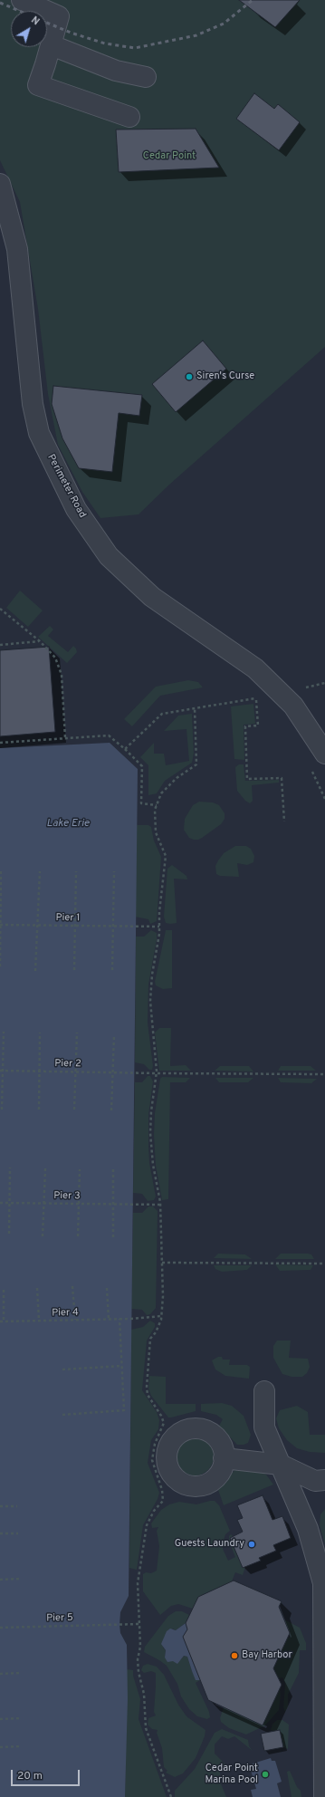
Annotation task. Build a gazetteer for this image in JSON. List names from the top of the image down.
{
  "streets": {
    "street": ["Perimeter Road"],
    "path": [
      "Pier 1",
      "Pier 2",
      "Pier 3",
      "Pier 4",
      "Pier 5"
    ]
  },
  "water": ["Lake Erie"],
  "parks": ["Cedar Point"],
  "places": [
    "Siren's Curse",
    "Guests Laundry",
    "Bay Harbor",
    "Cedar Point Marina Pool"
  ],
  "scale_bar": "20 m",
  "north": "top right"
}
